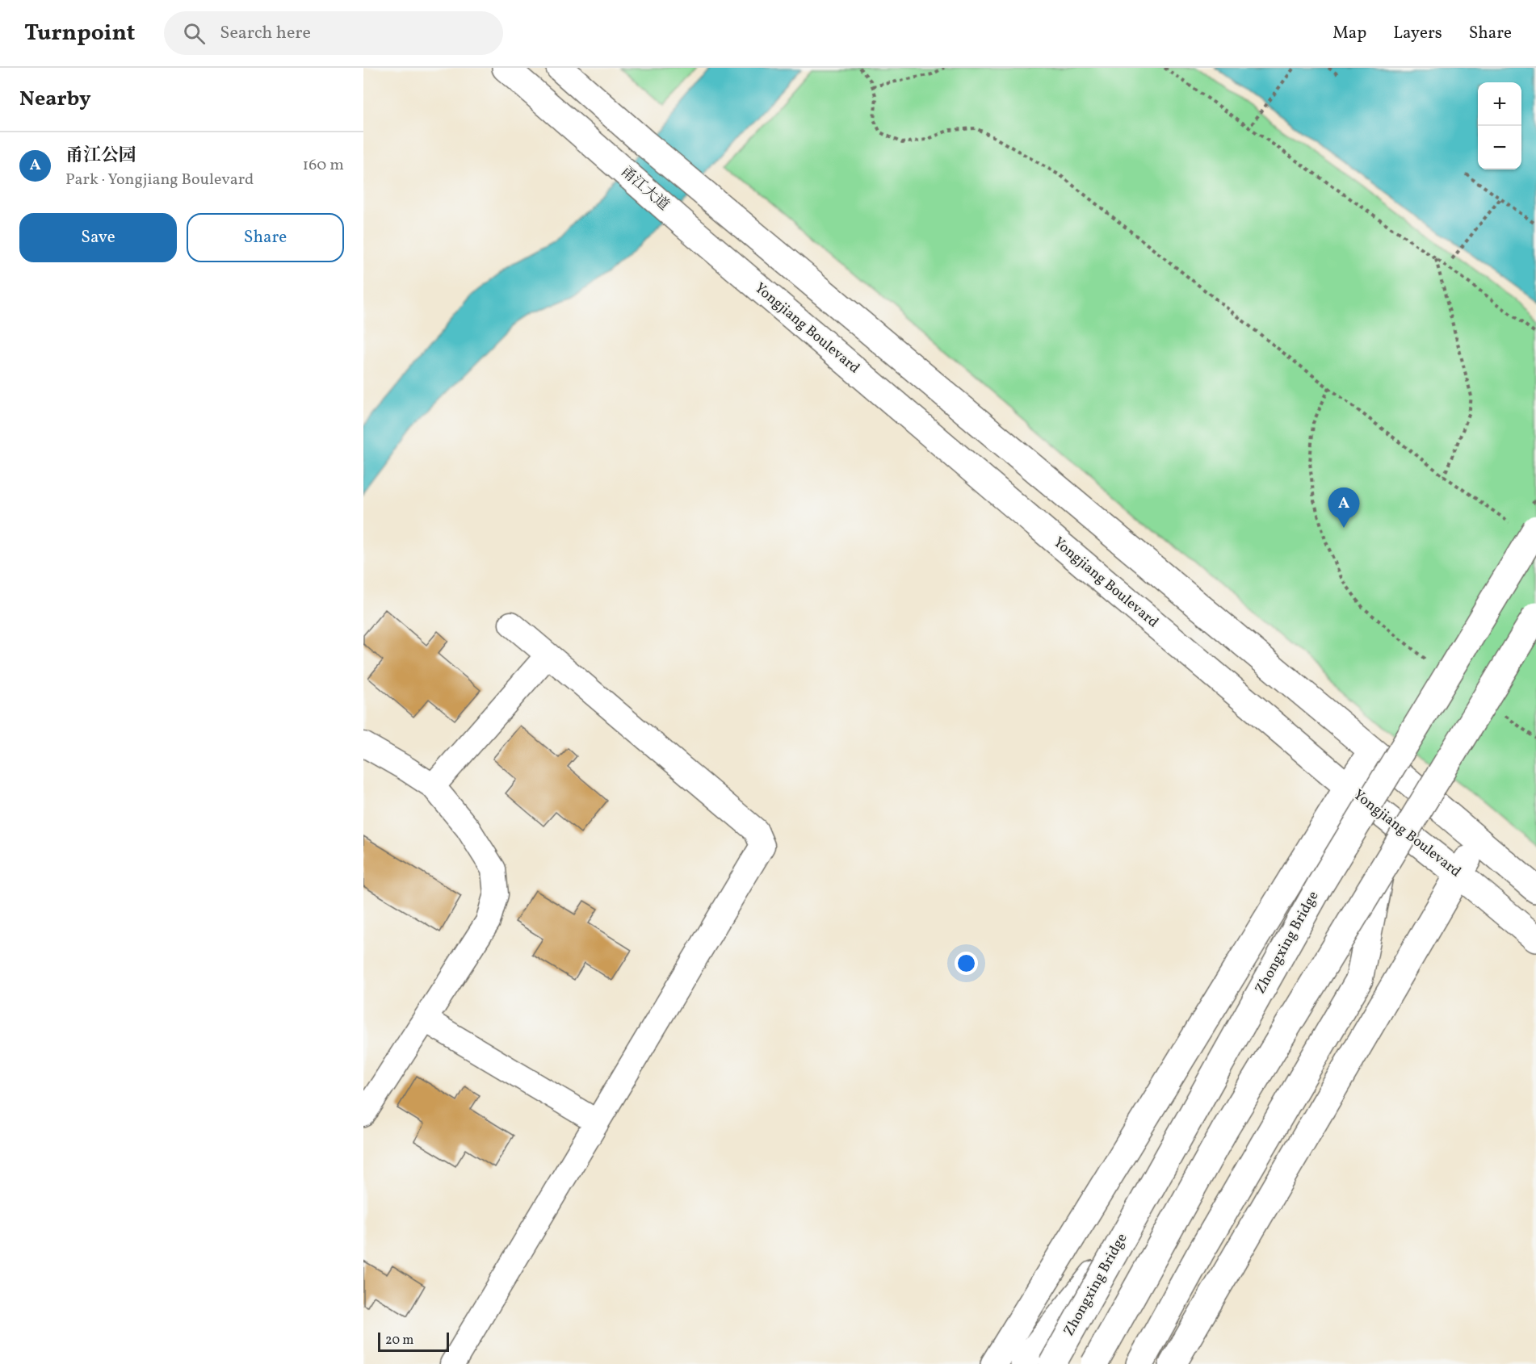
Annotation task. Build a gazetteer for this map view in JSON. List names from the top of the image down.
{
  "streets": {
    "main road": ["甬江大道", "Yongjiang Boulevard", "Zhongxing Bridge"]
  },
  "crossings": [
    ["甬江大道", "Yongjiang Boulevard"]
  ],
  "scale_bar": "20 m",
  "page": {
    "header": "Turnpoint",
    "search": "Search here",
    "nav": ["Map", "Layers", "Share"],
    "heading": "Nearby",
    "map_buttons": ["+", "−"],
    "list": [
      {
        "mark": "A",
        "name": "甬江公园",
        "note": "Park · Yongjiang Boulevard",
        "value": "160 m"
      }
    ],
    "buttons": ["Save", "Share"],
    "pins": "A",
    "scale": "20 m"
  }
}
